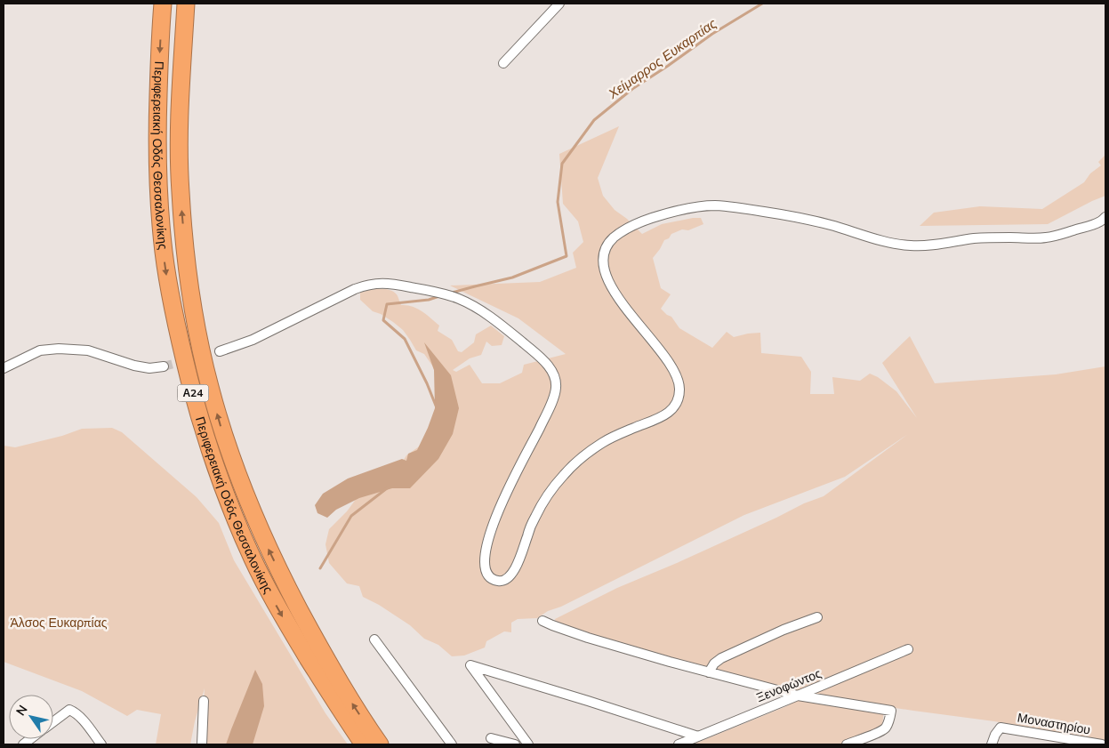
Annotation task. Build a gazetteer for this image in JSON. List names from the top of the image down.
{
  "streets": {
    "highway": ["Περιφερειακή Οδός Θεσσαλονίκης", "Α24"],
    "street": ["Ξενοφώντος", "Μοναστηρίου"]
  },
  "water": ["Χείμαρρος Ευκαρπίας"],
  "parks": ["Άλσος Ευκαρπίας"],
  "north": "top left"
}
